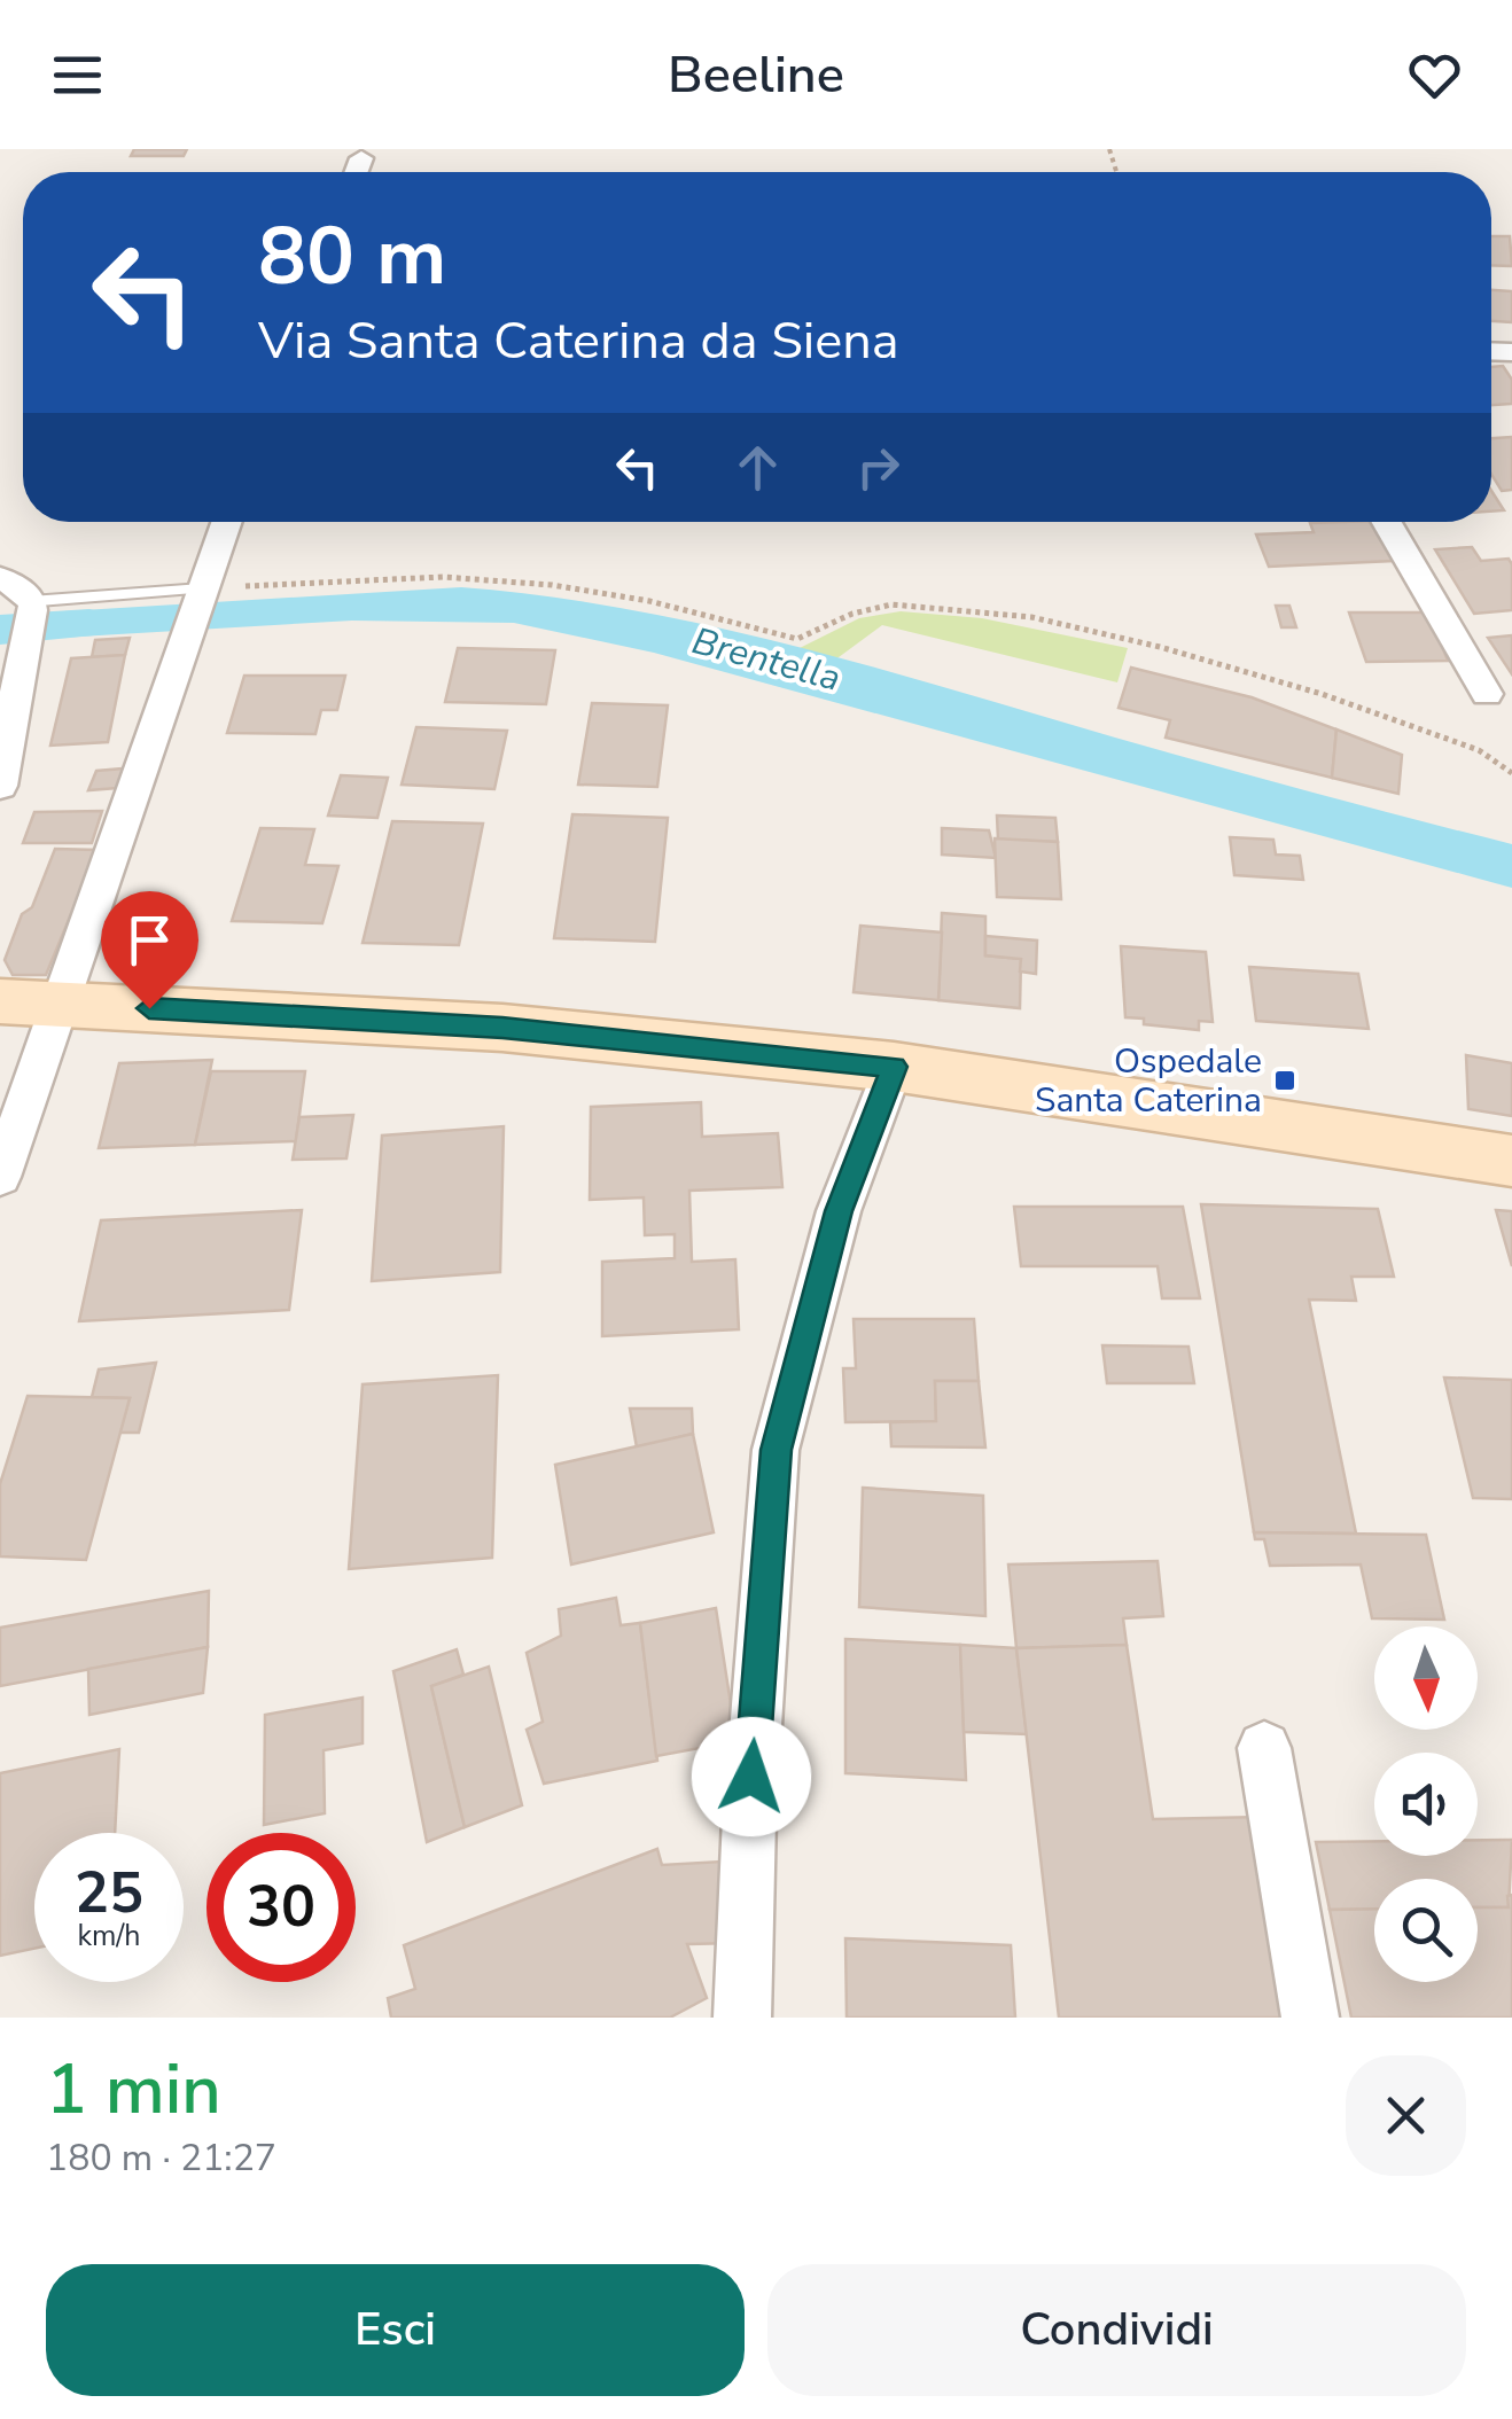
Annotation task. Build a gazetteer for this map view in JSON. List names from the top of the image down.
{
  "water": ["Brentella"],
  "places": {
    "transit": ["Ospedale Santa Caterina"]
  },
  "north": "bottom",
  "page": {
    "header": "Beeline",
    "turn": ["80 m", "Via Santa Caterina da Siena"],
    "speed": "25 km/h",
    "limit": "30",
    "heading": ["1 min", "180 m · 21:27"],
    "buttons": ["Esci", "Condividi"]
  }
}
